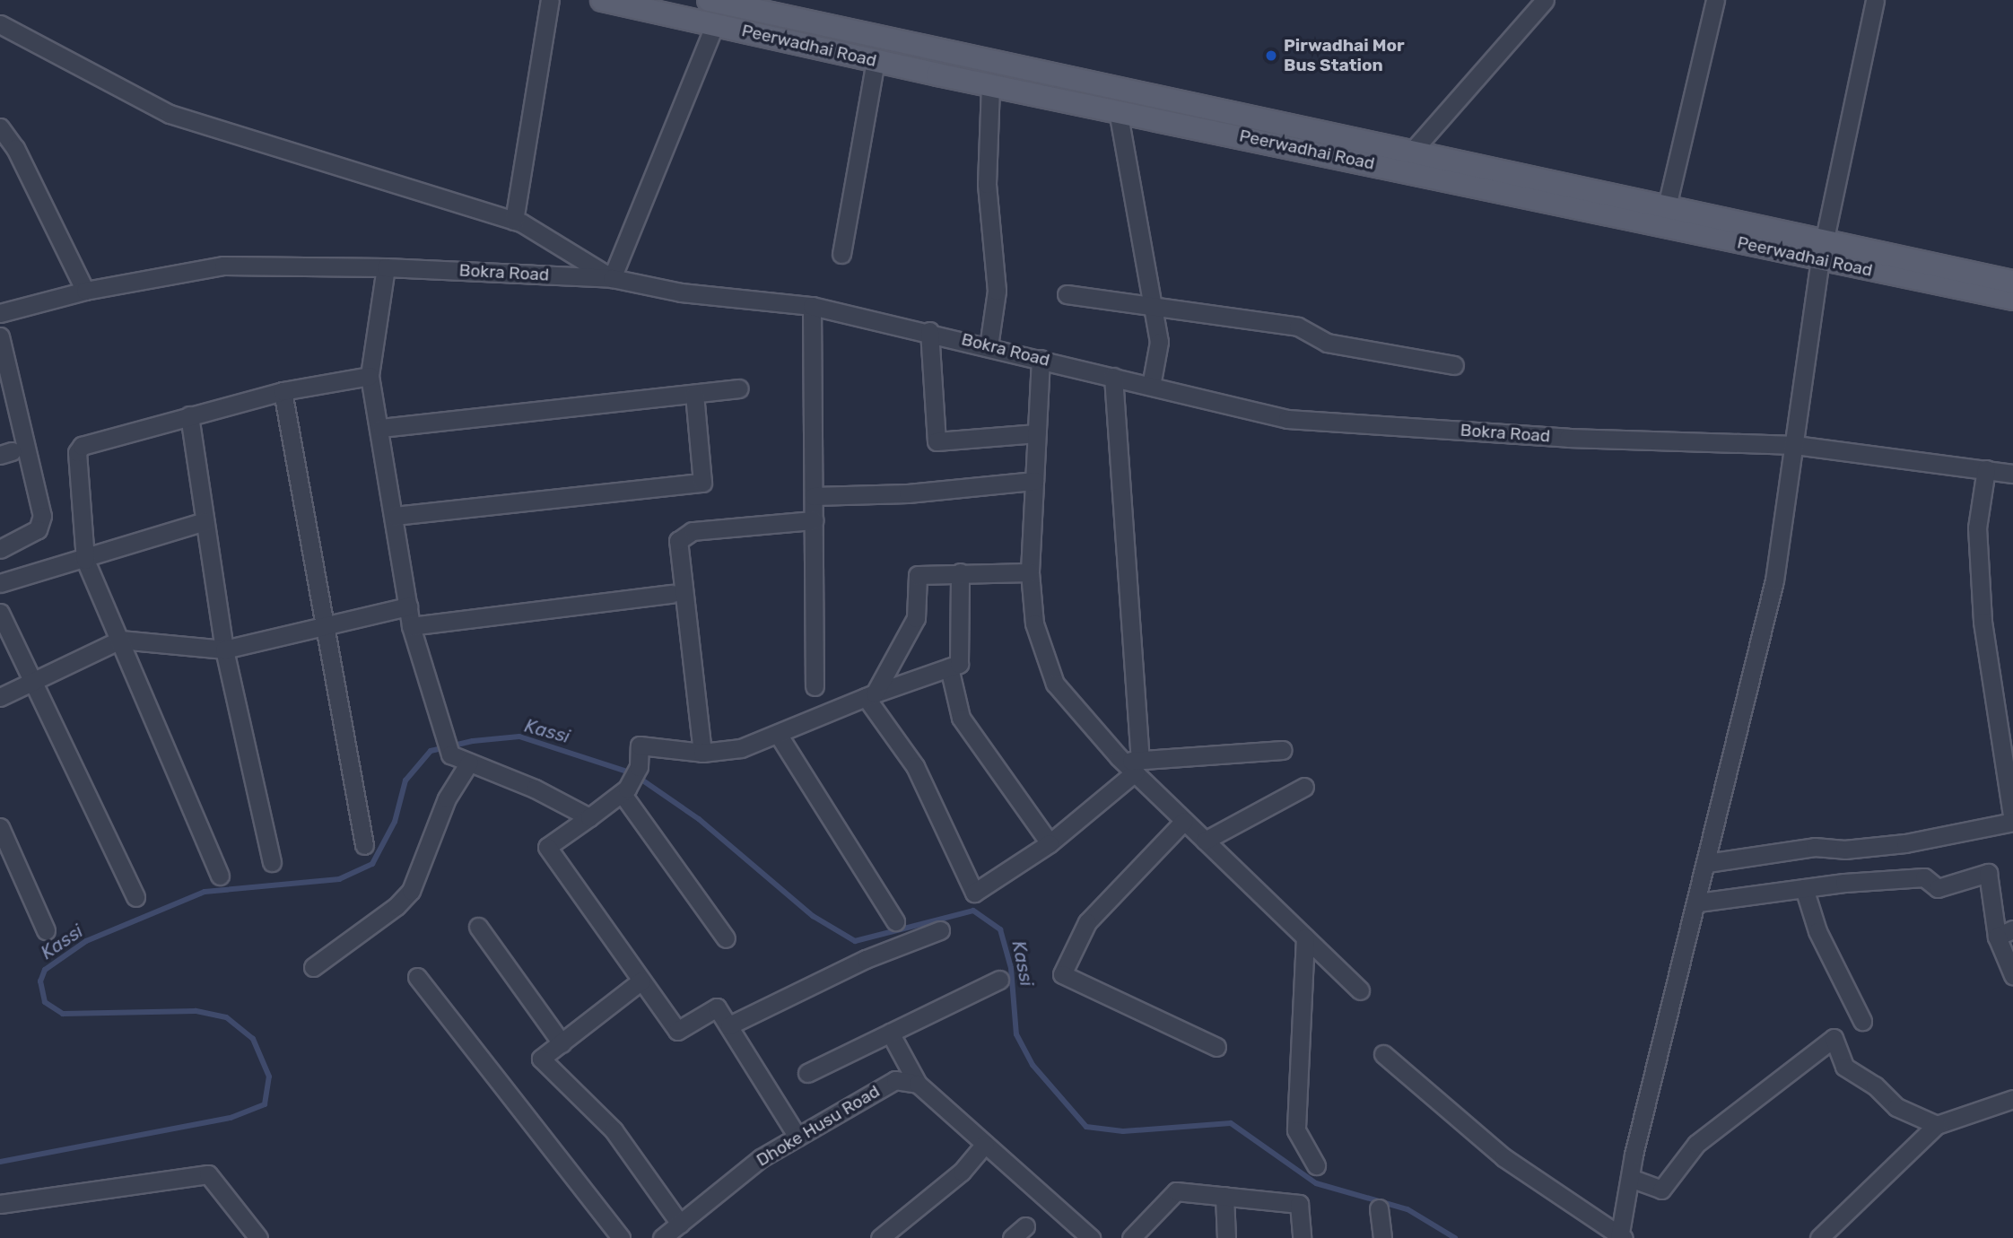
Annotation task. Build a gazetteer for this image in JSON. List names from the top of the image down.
{
  "streets": {
    "main road": ["Peerwadhai Road"],
    "street": ["Bokra Road", "Dhoke Husu Road"]
  },
  "water": ["Kassi"],
  "places": ["Pirwadhai Mor Bus Station"]
}
